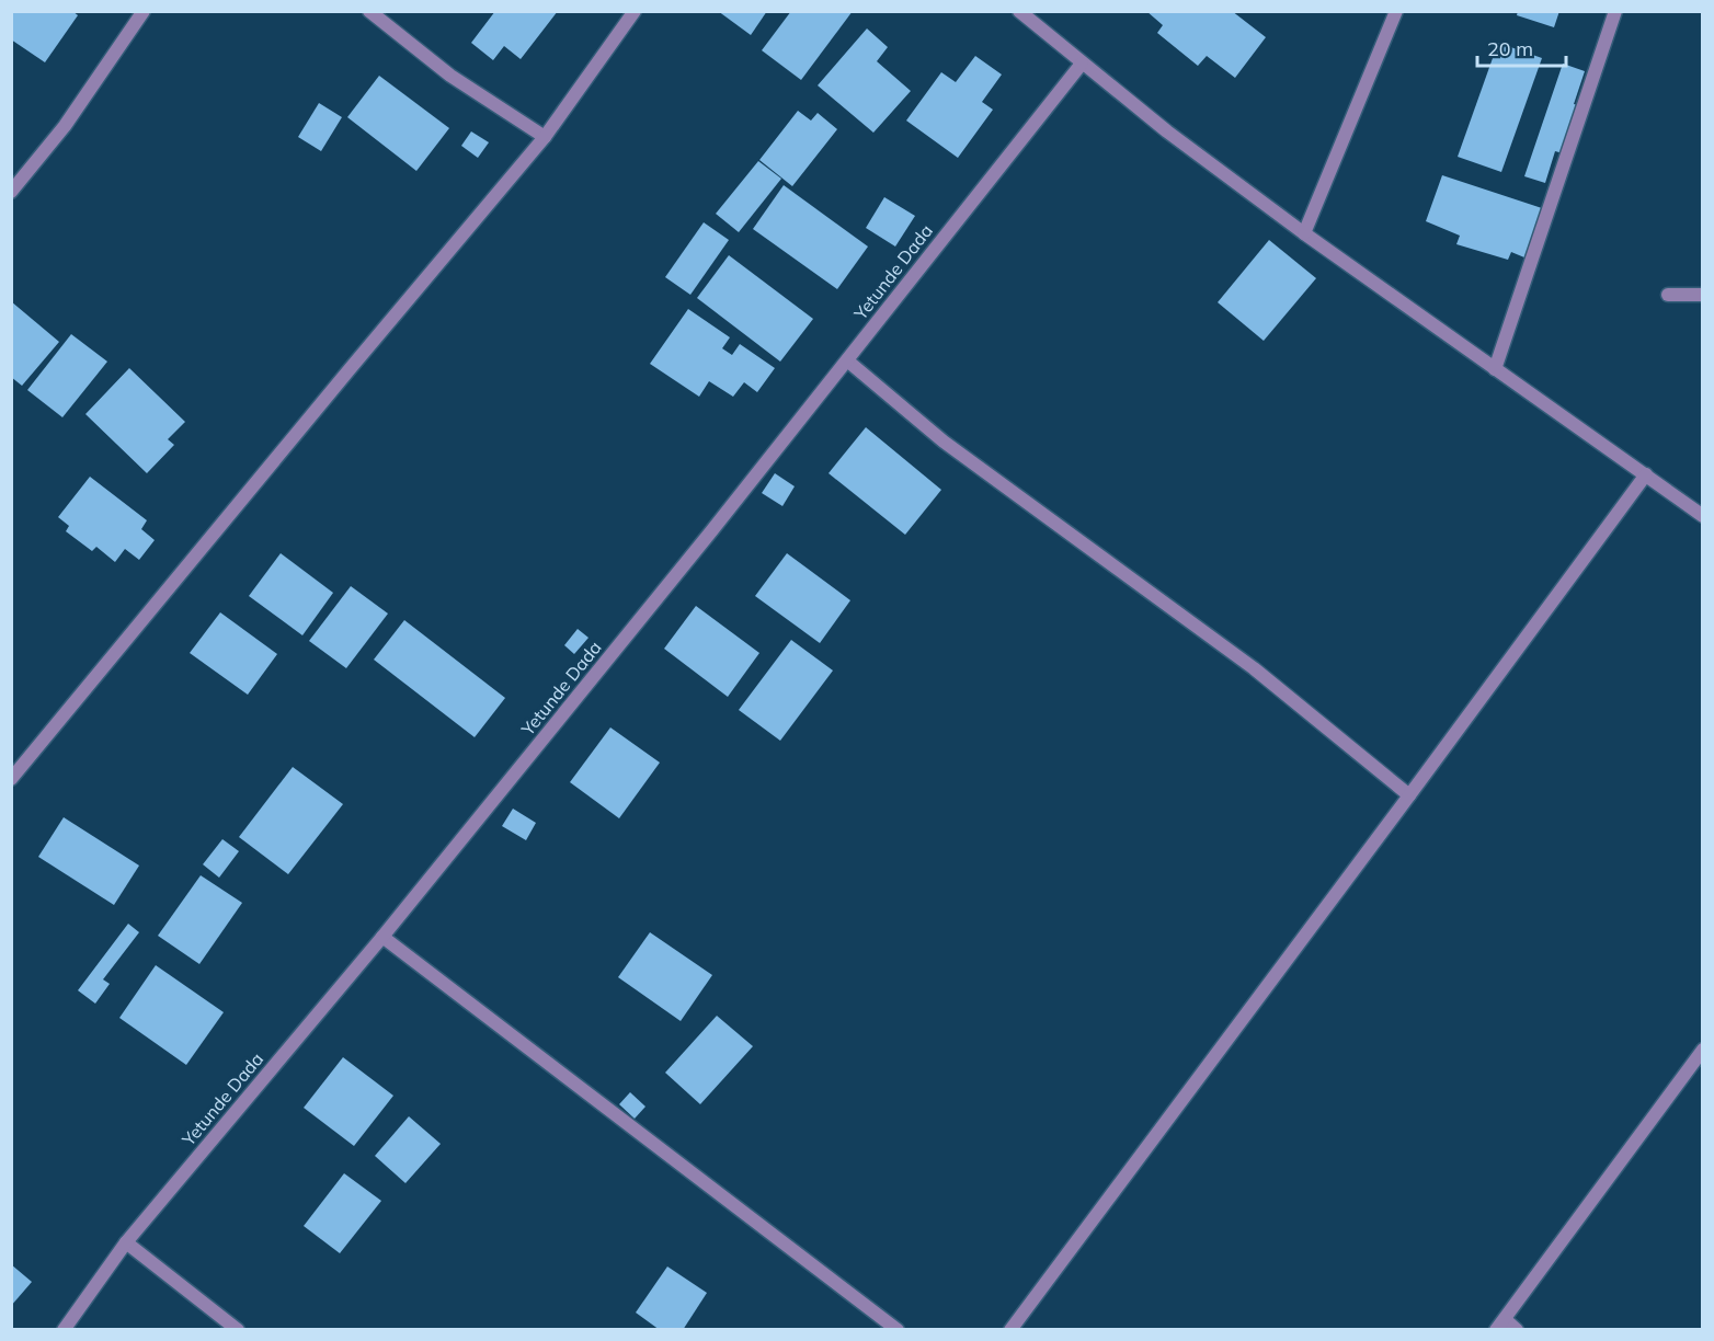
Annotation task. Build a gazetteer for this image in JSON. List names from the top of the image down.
{
  "streets": {
    "street": ["Yetunde Dada"]
  },
  "scale_bar": "20 m"
}
